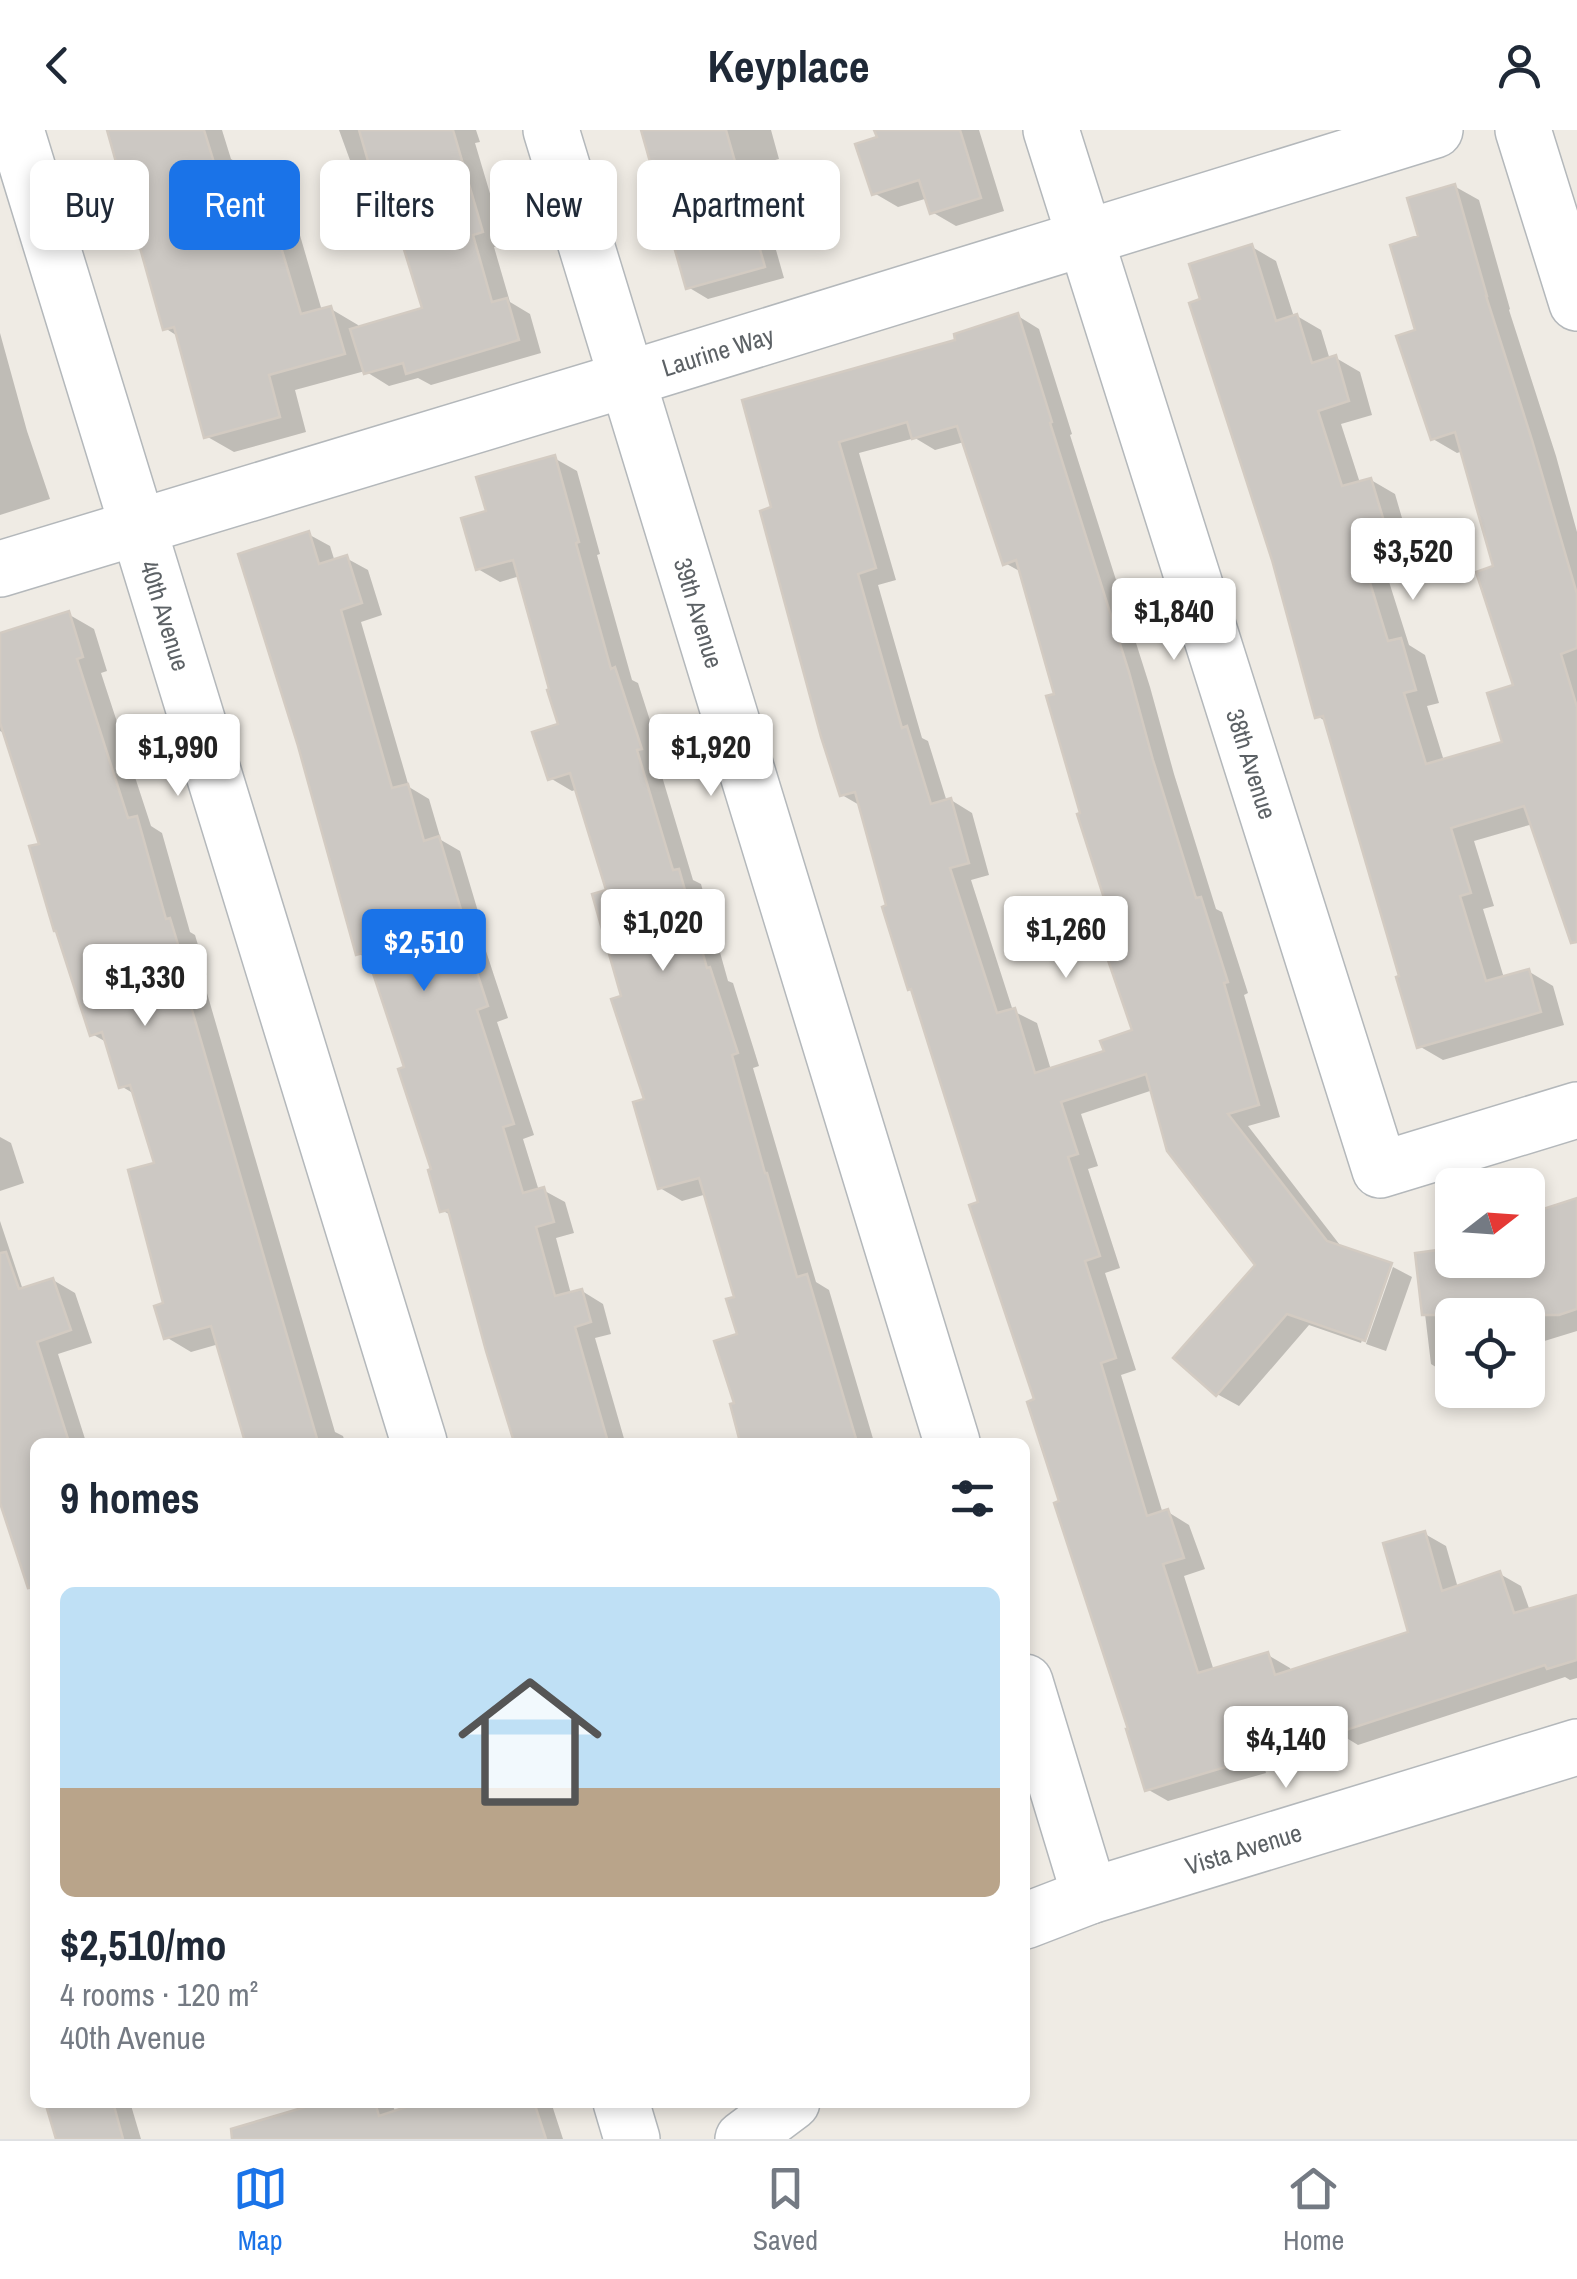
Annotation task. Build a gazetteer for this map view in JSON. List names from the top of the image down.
{
  "streets": {
    "street": [
      "Laurine Way",
      "40th Avenue",
      "39th Avenue",
      "38th Avenue",
      "Vista Avenue"
    ]
  },
  "crossings": [
    ["Laurine Way", "40th Avenue"],
    ["Laurine Way", "39th Avenue"],
    ["Laurine Way", "38th Avenue"]
  ],
  "north": "right",
  "page": {
    "header": "Keyplace",
    "chip": [
      "Buy",
      "Rent",
      "Filters",
      "New",
      "Apartment"
    ],
    "price": [
      "$3,520",
      "$1,840",
      "$1,990",
      "$1,920",
      "$1,020",
      "$1,260",
      "$2,510",
      "$1,330",
      "$4,140"
    ],
    "heading": "9 homes",
    "list": [
      {
        "name": "$2,510/mo",
        "note": "4 rooms · 120 m² · 40th Avenue"
      }
    ],
    "tabs": ["Map", "Saved", "Home"]
  }
}
